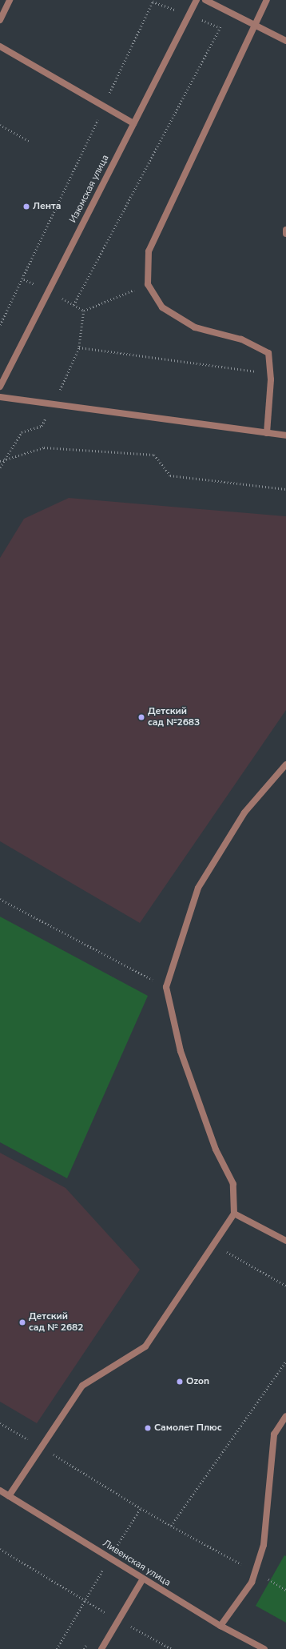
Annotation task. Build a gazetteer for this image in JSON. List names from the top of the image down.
{
  "streets": {
    "street": ["Изюмская улица", "Ливенская улица"]
  },
  "places": [
    "Лента",
    "Детский сад №2683",
    "Детский сад № 2682",
    "Ozon",
    "Самолет Плюс"
  ]
}
